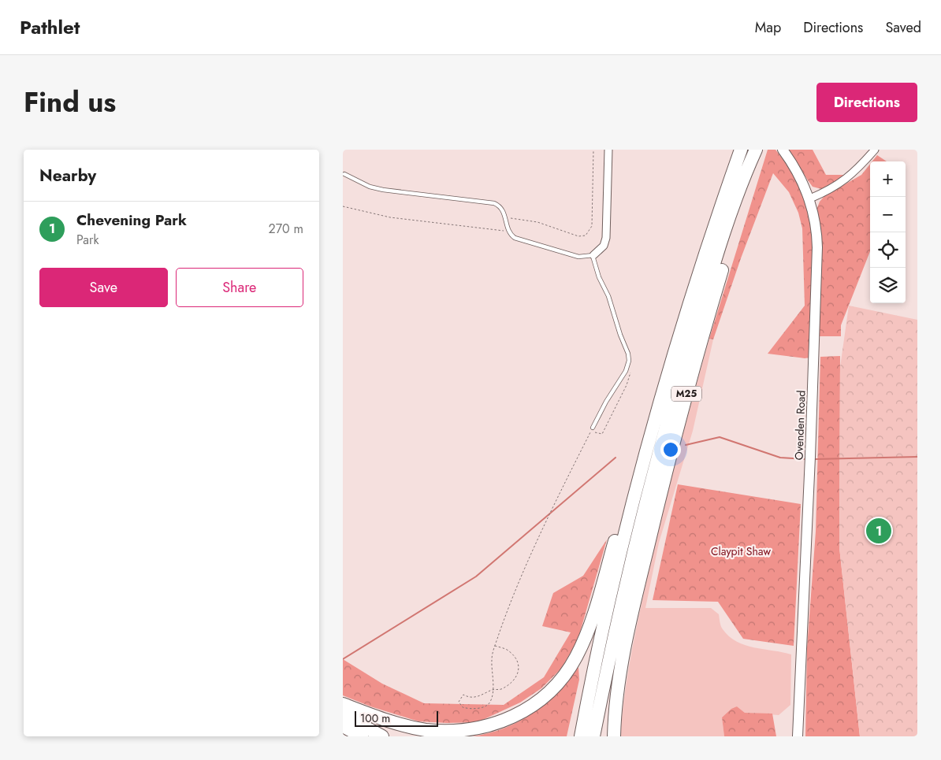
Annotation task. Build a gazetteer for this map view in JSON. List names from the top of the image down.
{
  "streets": {
    "highway": ["M25"],
    "main road": ["Ovenden Road"]
  },
  "parks": ["Claypit Shaw"],
  "scale_bar": "100 m",
  "page": {
    "header": "Pathlet",
    "nav": ["Map", "Directions", "Saved"],
    "title": "Find us",
    "buttons": [
      "Directions",
      ["Save", "Share"]
    ],
    "heading": "Nearby",
    "map_buttons": ["+", "−"],
    "list": [
      {
        "mark": "1",
        "name": "Chevening Park",
        "note": "Park",
        "value": "270 m"
      }
    ],
    "pins": "1",
    "scale": "100 m"
  }
}
